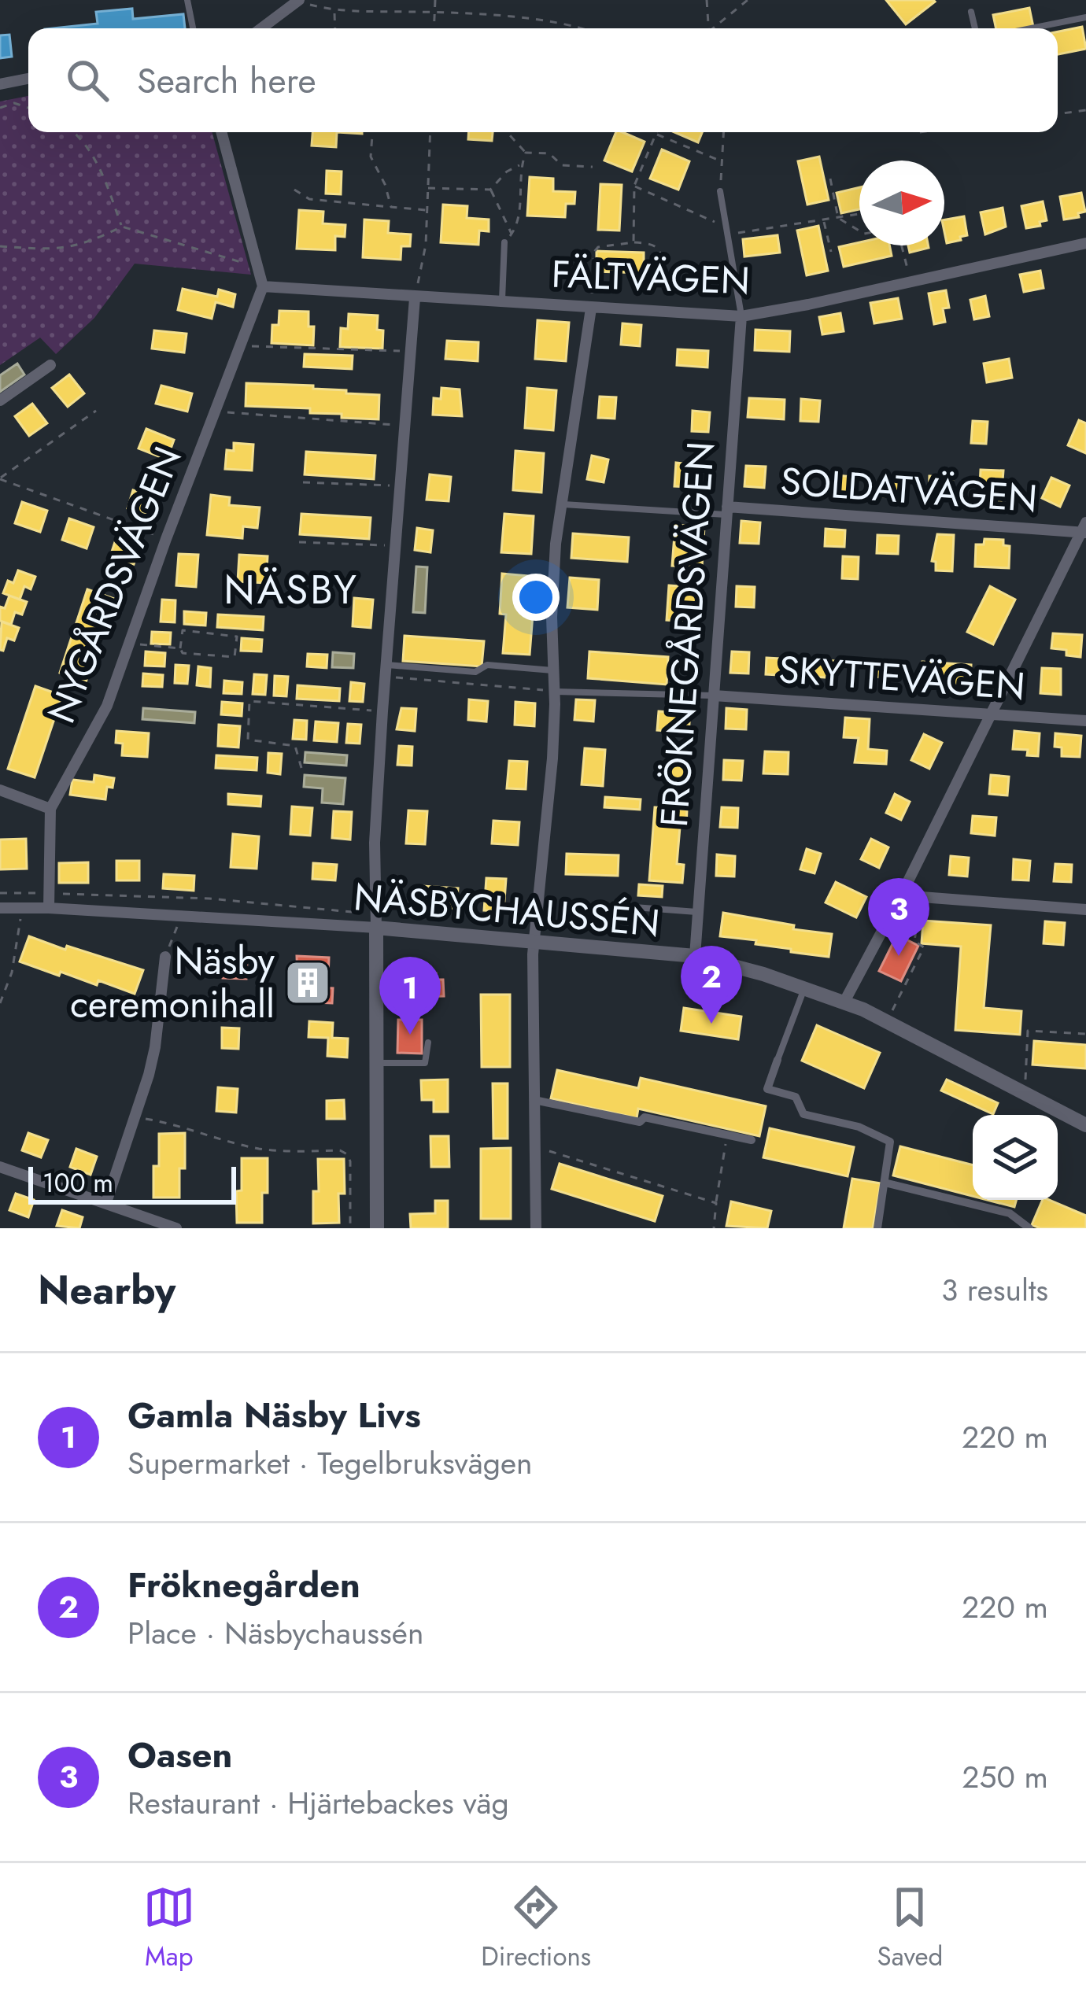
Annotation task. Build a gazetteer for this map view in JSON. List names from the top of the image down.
{
  "streets": {
    "street": [
      "FÄLTVÄGEN",
      "SOLDATVÄGEN",
      "NYGÅRDSVÄGEN",
      "FRÖKNEGÅRDSVÄGEN",
      "SKYTTEVÄGEN",
      "NÄSBYCHAUSSÉN"
    ]
  },
  "crossings": [
    ["FÄLTVÄGEN", "NYGÅRDSVÄGEN"],
    ["FÄLTVÄGEN", "FRÖKNEGÅRDSVÄGEN"],
    ["SOLDATVÄGEN", "FRÖKNEGÅRDSVÄGEN"],
    ["NYGÅRDSVÄGEN", "NÄSBYCHAUSSÉN"],
    ["FRÖKNEGÅRDSVÄGEN", "SKYTTEVÄGEN"],
    ["FRÖKNEGÅRDSVÄGEN", "NÄSBYCHAUSSÉN"]
  ],
  "districts": ["NÄSBY"],
  "places": {
    "building": ["Näsby ceremonihall"]
  },
  "scale_bar": "100 m",
  "north": "right",
  "page": {
    "search": "Search here",
    "pins": ["3", "2", "1"],
    "scale": "100 m",
    "heading": ["Nearby", "3 results"],
    "list": [
      {
        "mark": "1",
        "name": "Gamla Näsby Livs",
        "note": "Supermarket · Tegelbruksvägen",
        "value": "220 m"
      },
      {
        "mark": "2",
        "name": "Fröknegården",
        "note": "Place · Näsbychaussén",
        "value": "220 m"
      },
      {
        "mark": "3",
        "name": "Oasen",
        "note": "Restaurant · Hjärtebackes väg",
        "value": "250 m"
      }
    ],
    "nav": ["Map", "Directions", "Saved"]
  }
}
